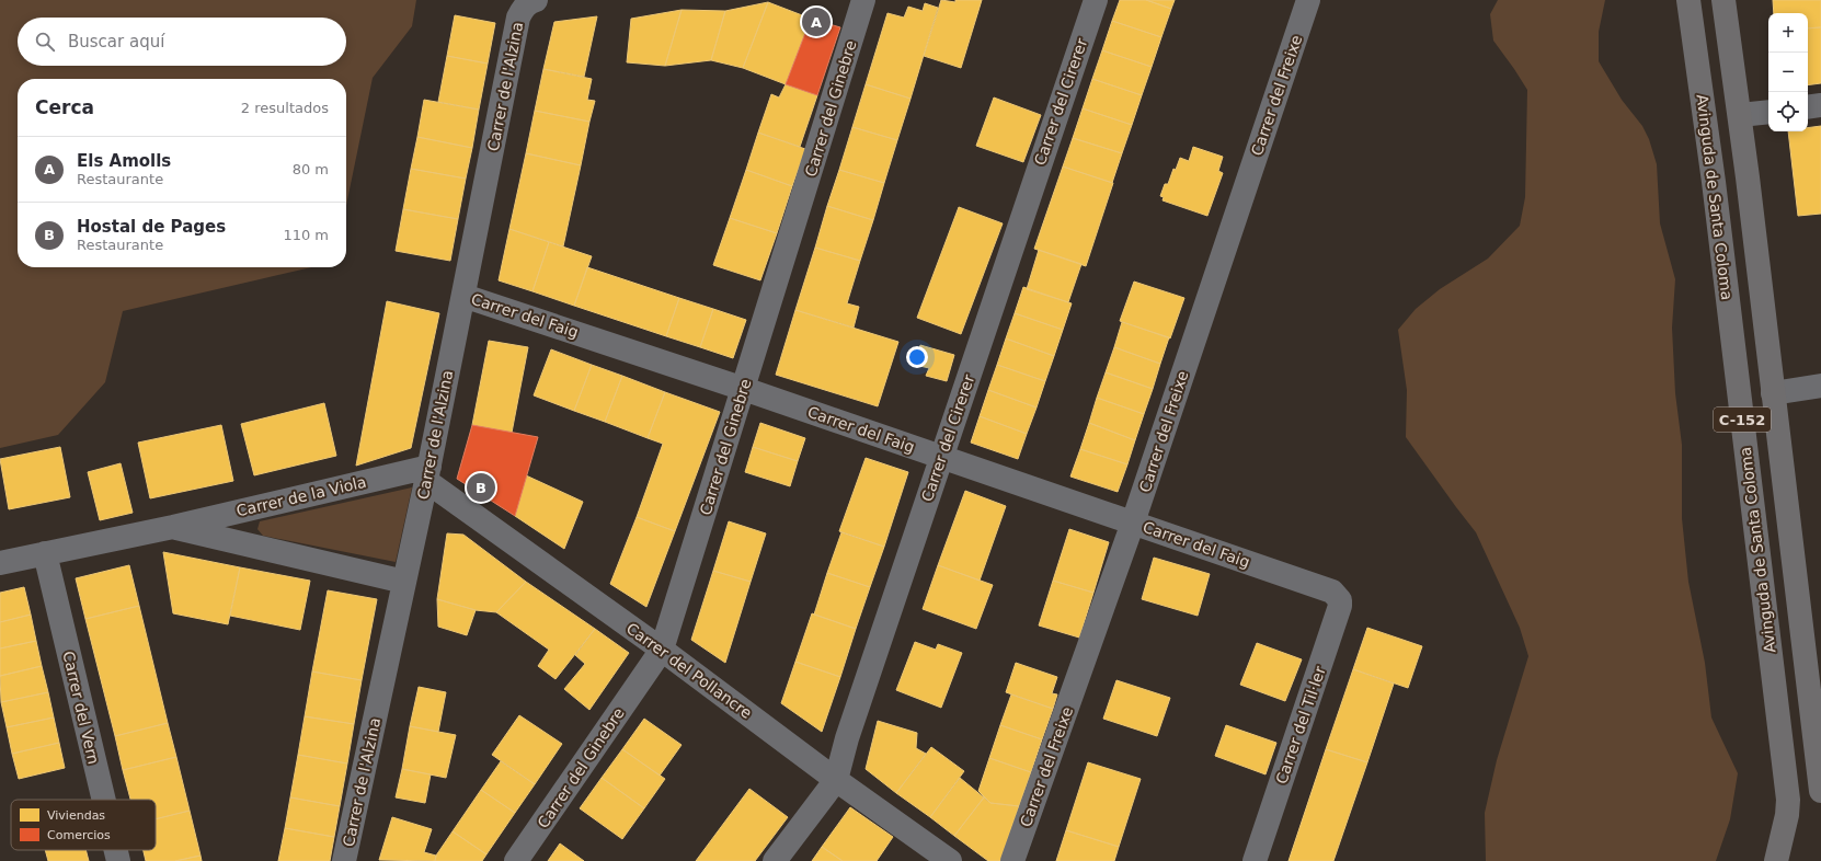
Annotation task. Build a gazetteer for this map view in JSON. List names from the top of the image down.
{
  "streets": {
    "main road": ["Avinguda de Santa Coloma", "C-152"],
    "street": [
      "Carrer de l'Alzina",
      "Carrer del Freixe",
      "Carrer del Cirerer",
      "Carrer del Ginebre",
      "Carrer del Faig",
      "Carrer de la Viola",
      "Carrer del Pollancre",
      "Carrer del Vern",
      "Carrer del Til·ler"
    ]
  },
  "crossings": [
    ["Carrer de l'Alzina", "Carrer del Faig"],
    ["Carrer de l'Alzina", "Carrer de la Viola"],
    ["Carrer de l'Alzina", "Carrer del Pollancre"],
    ["Carrer del Freixe", "Carrer del Faig"],
    ["Carrer del Cirerer", "Carrer del Faig"],
    ["Carrer del Cirerer", "Carrer del Pollancre"],
    ["Carrer del Ginebre", "Carrer del Faig"],
    ["Carrer del Ginebre", "Carrer del Pollancre"],
    ["Carrer del Faig", "Carrer del Til·ler"],
    ["Carrer de la Viola", "Carrer del Pollancre"],
    ["Carrer de la Viola", "Carrer del Vern"]
  ],
  "legend": ["Viviendas", "Comercios"],
  "page": {
    "pins": ["A", "B"],
    "map_buttons": ["+", "−"],
    "search": "Buscar aquí",
    "heading": ["Cerca", "2 resultados"],
    "list": [
      {
        "mark": "A",
        "name": "Els Amolls",
        "note": "Restaurante",
        "value": "80 m"
      },
      {
        "mark": "B",
        "name": "Hostal de Pages",
        "note": "Restaurante",
        "value": "110 m"
      }
    ]
  }
}
